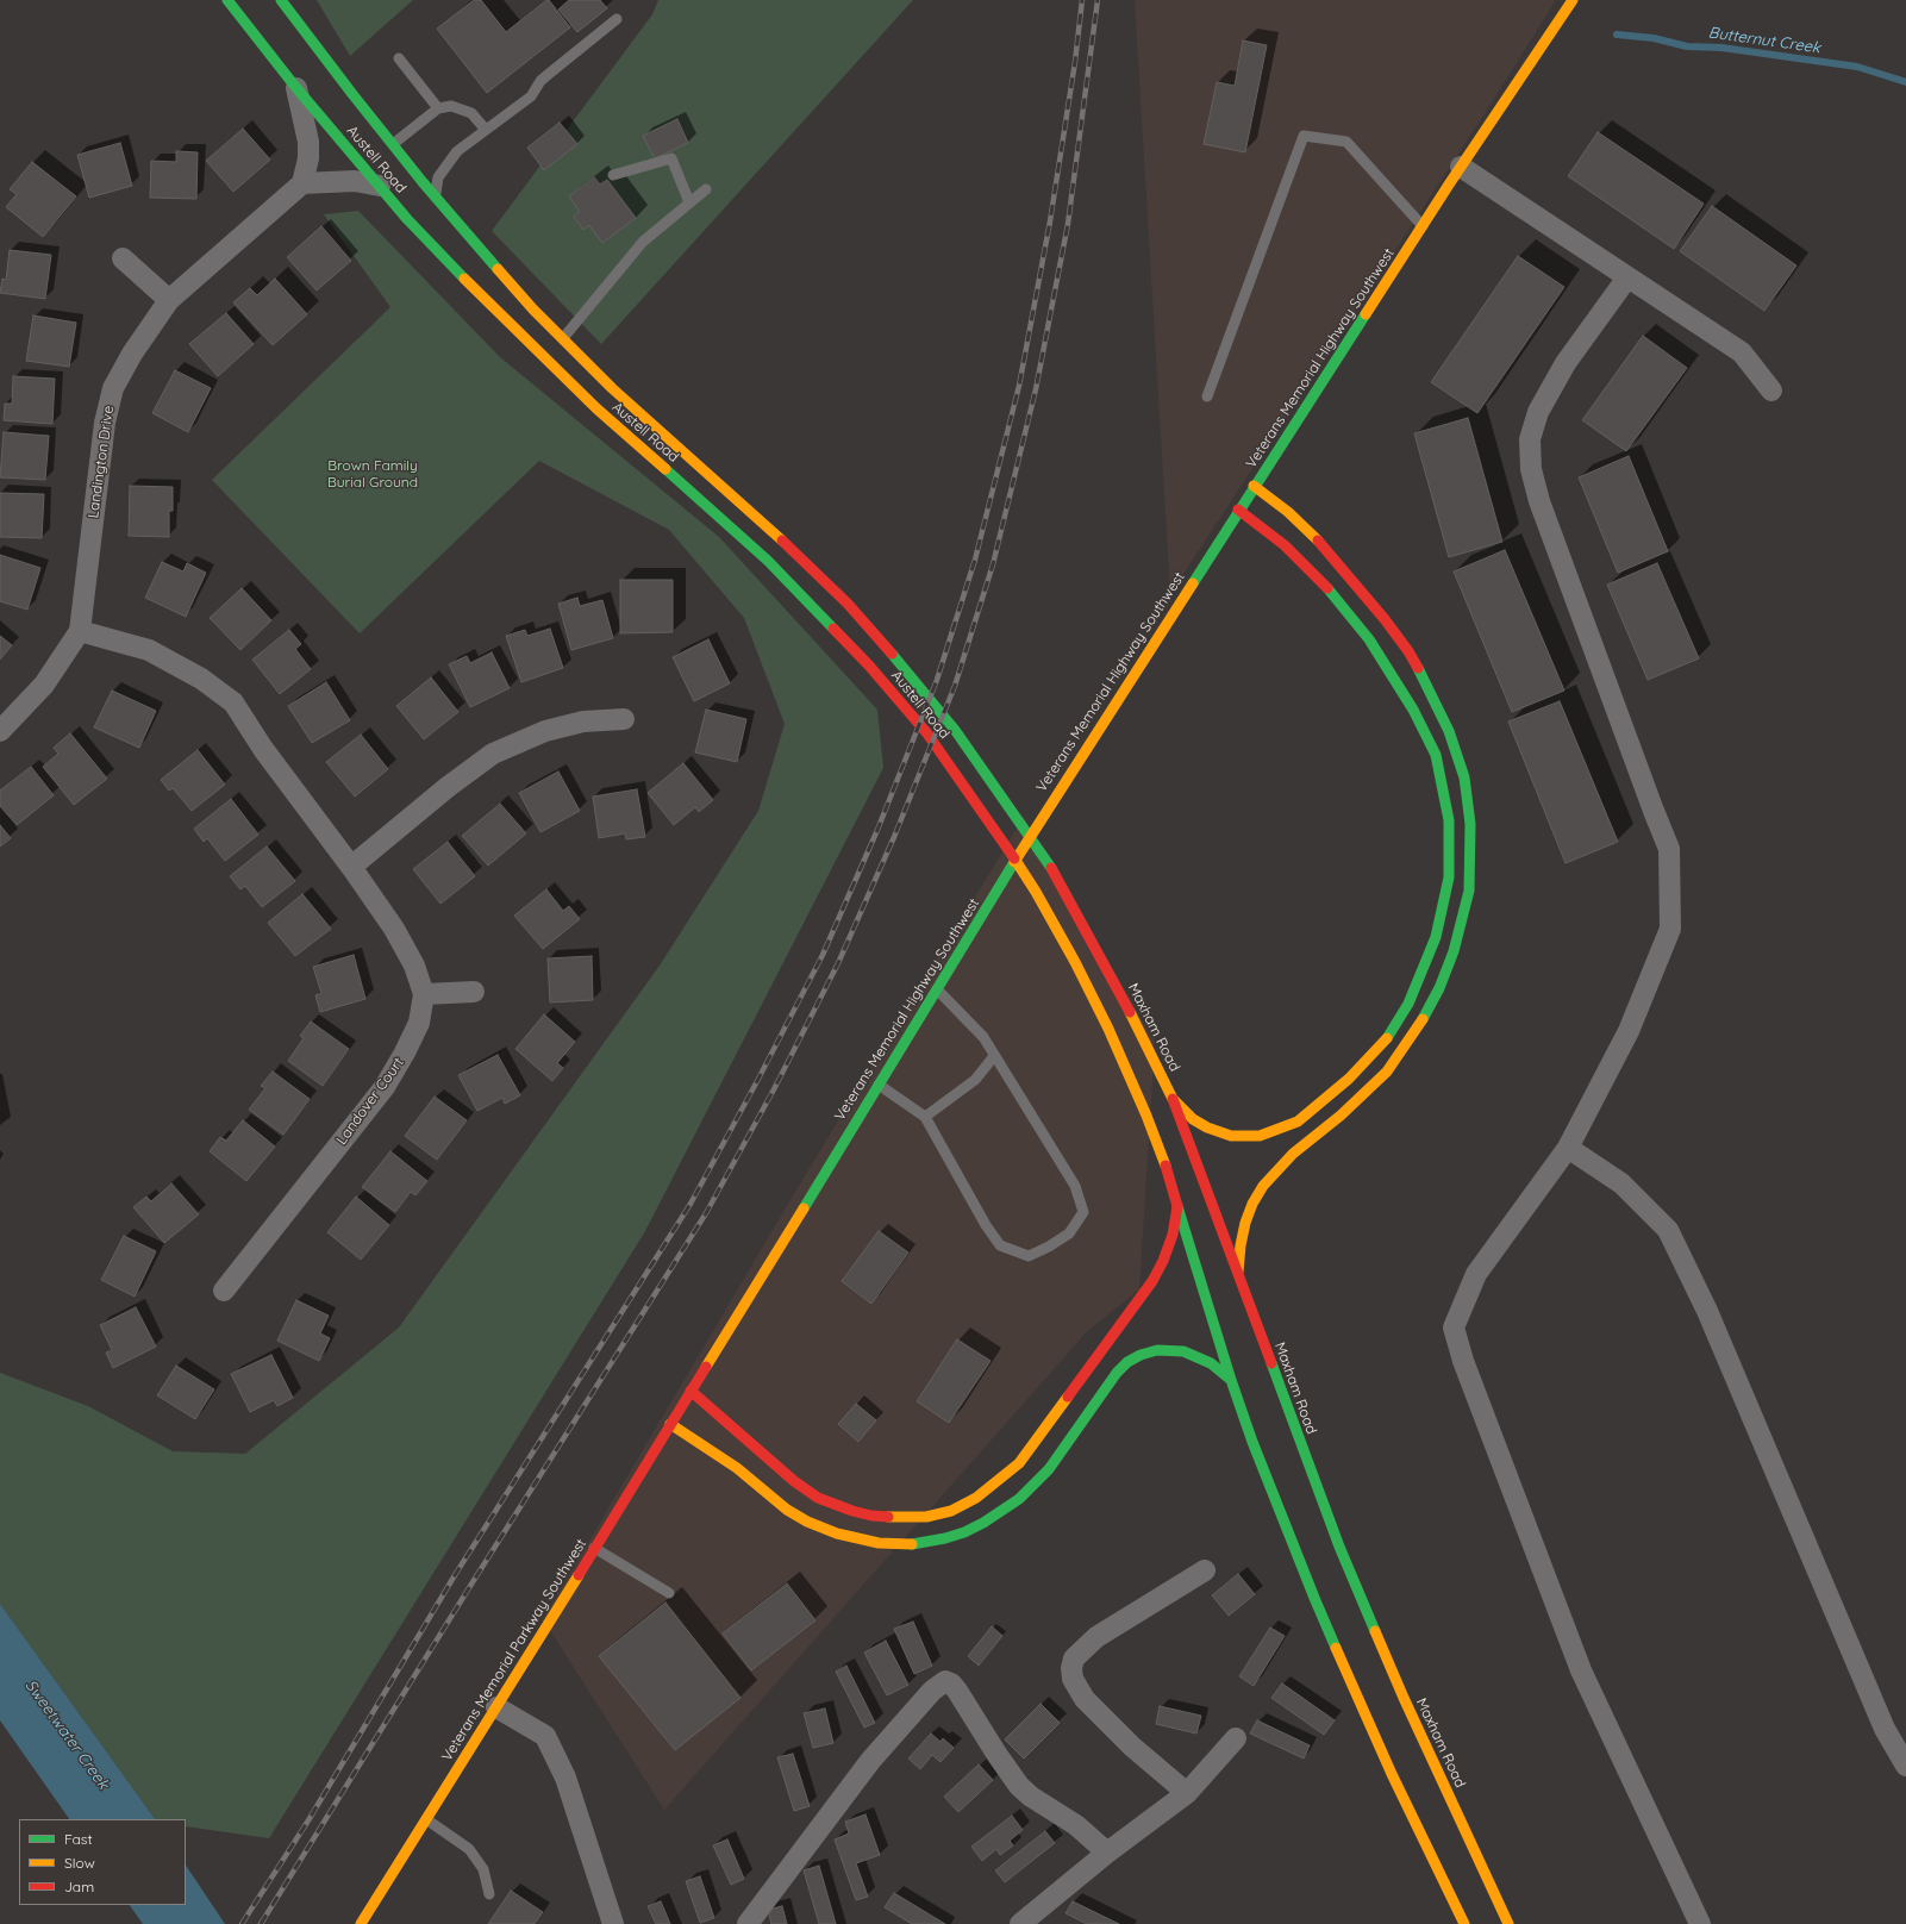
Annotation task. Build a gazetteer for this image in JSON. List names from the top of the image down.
{
  "streets": {
    "main road": [
      "Austell Road",
      "Veterans Memorial Highway Southwest",
      "Maxham Road",
      "Veterans Memorial Parkway Southwest"
    ],
    "street": ["Landington Drive", "Landover Court"]
  },
  "crossings": [
    ["Austell Road", "Maxham Road"],
    ["Veterans Memorial Highway Southwest", "Veterans Memorial Parkway Southwest"],
    ["Landington Drive", "Landover Court"]
  ],
  "water": ["Butternut Creek", "Sweetwater Creek"],
  "parks": ["Brown Family Burial Ground"],
  "legend": ["Fast", "Slow", "Jam"]
}
